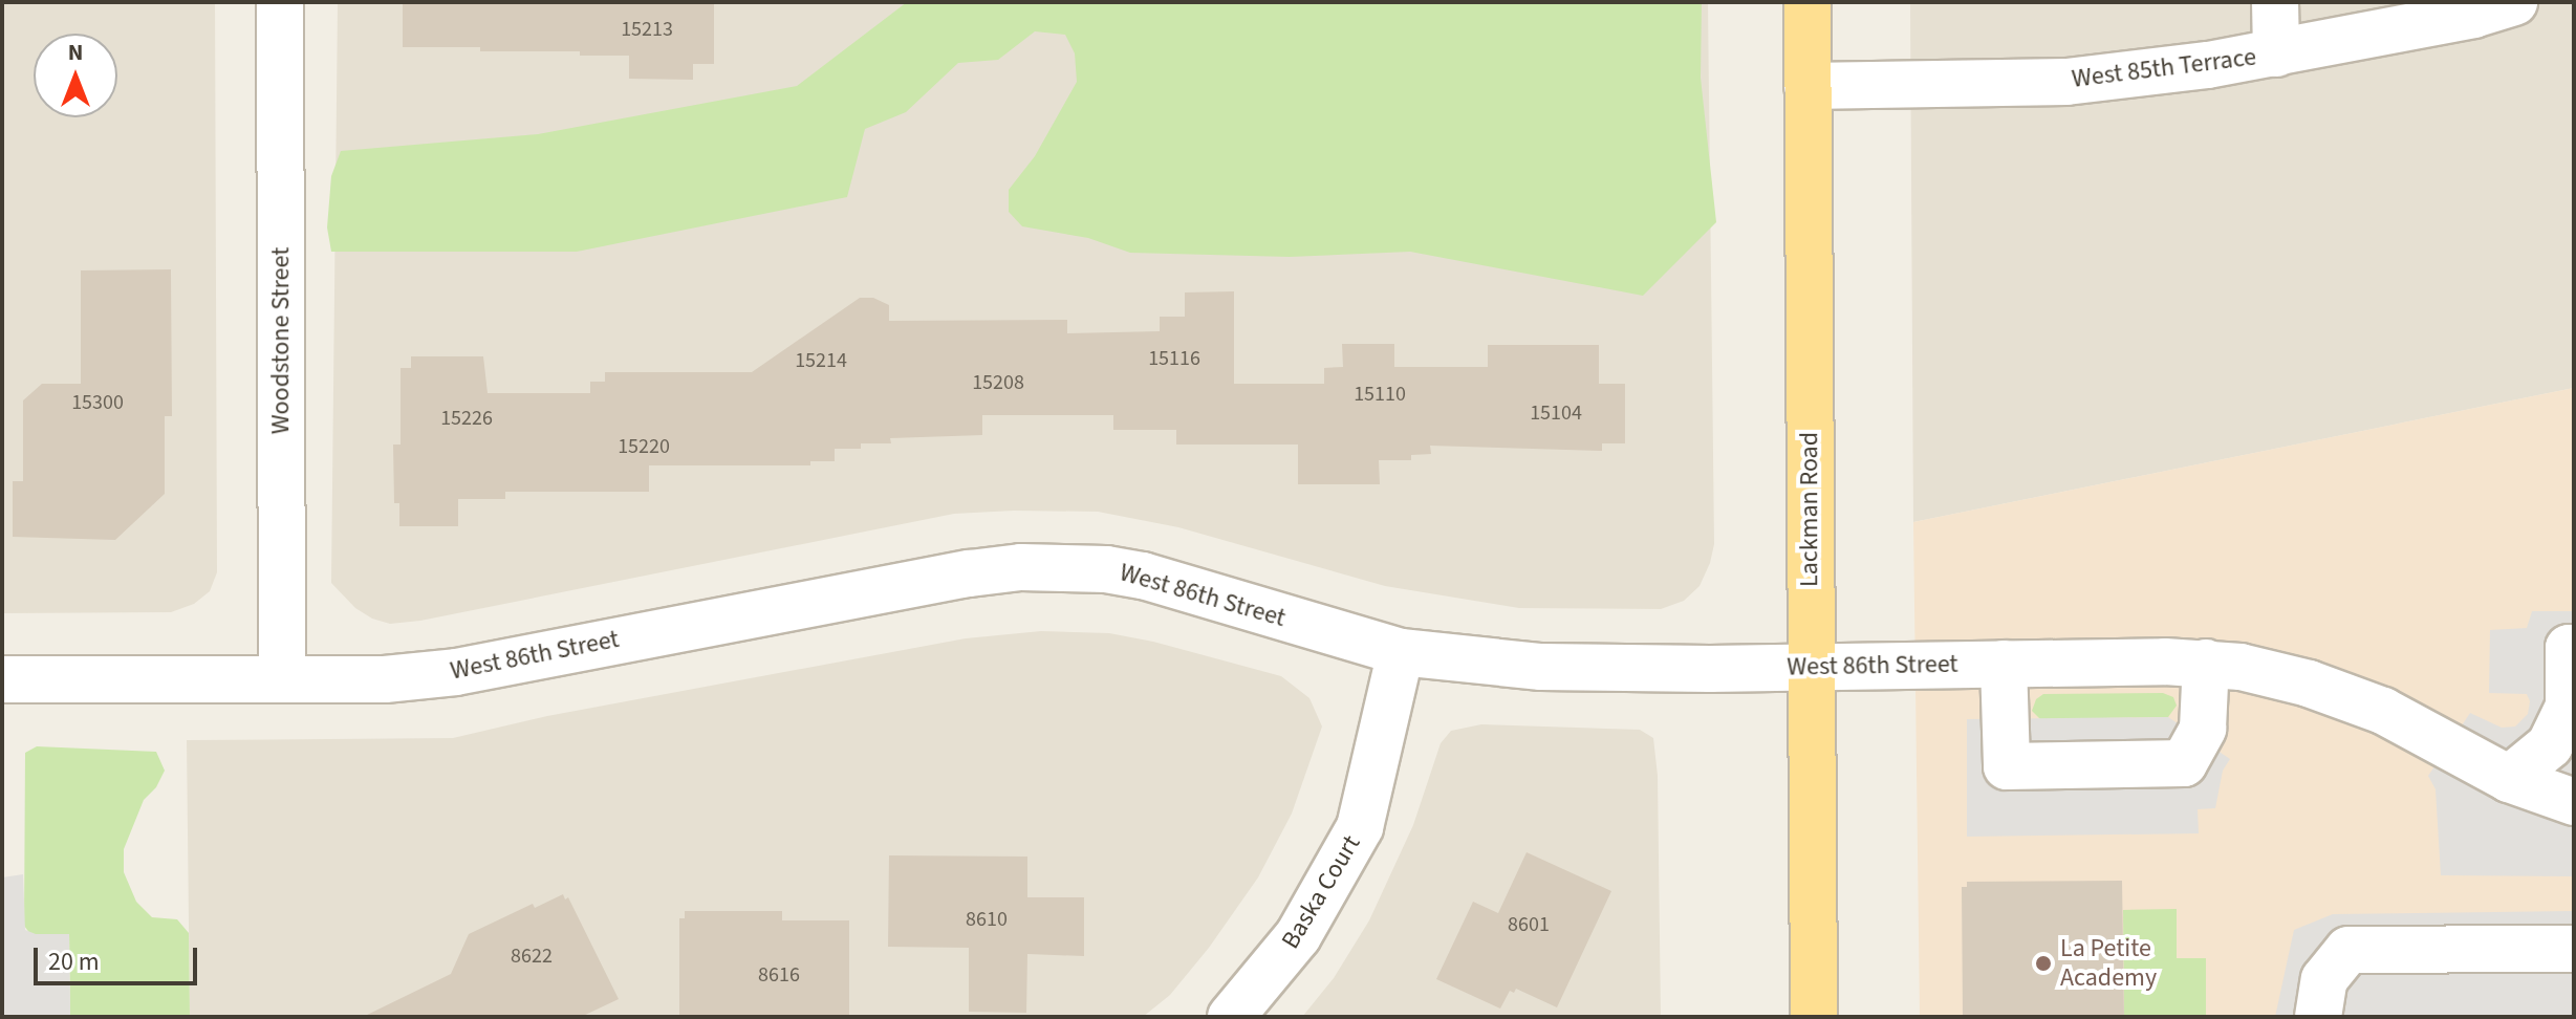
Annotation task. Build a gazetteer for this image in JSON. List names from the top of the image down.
{
  "streets": {
    "main road": ["Lackman Road"],
    "street": [
      "West 85th Terrace",
      "Woodstone Street",
      "West 86th Street",
      "Baska Court"
    ]
  },
  "crossings": [
    ["West 85th Terrace", "Lackman Road"],
    ["Woodstone Street", "West 86th Street"],
    ["Lackman Road", "West 86th Street"],
    ["West 86th Street", "Baska Court"]
  ],
  "places": ["La Petite Academy"],
  "house_numbers": [
    "15213",
    "15116",
    "15214",
    "15208",
    "15110",
    "15300",
    "15104",
    "15226",
    "15220",
    "8610",
    "8601",
    "8622",
    "8616"
  ],
  "scale_bar": "20 m",
  "north": "top"
}
